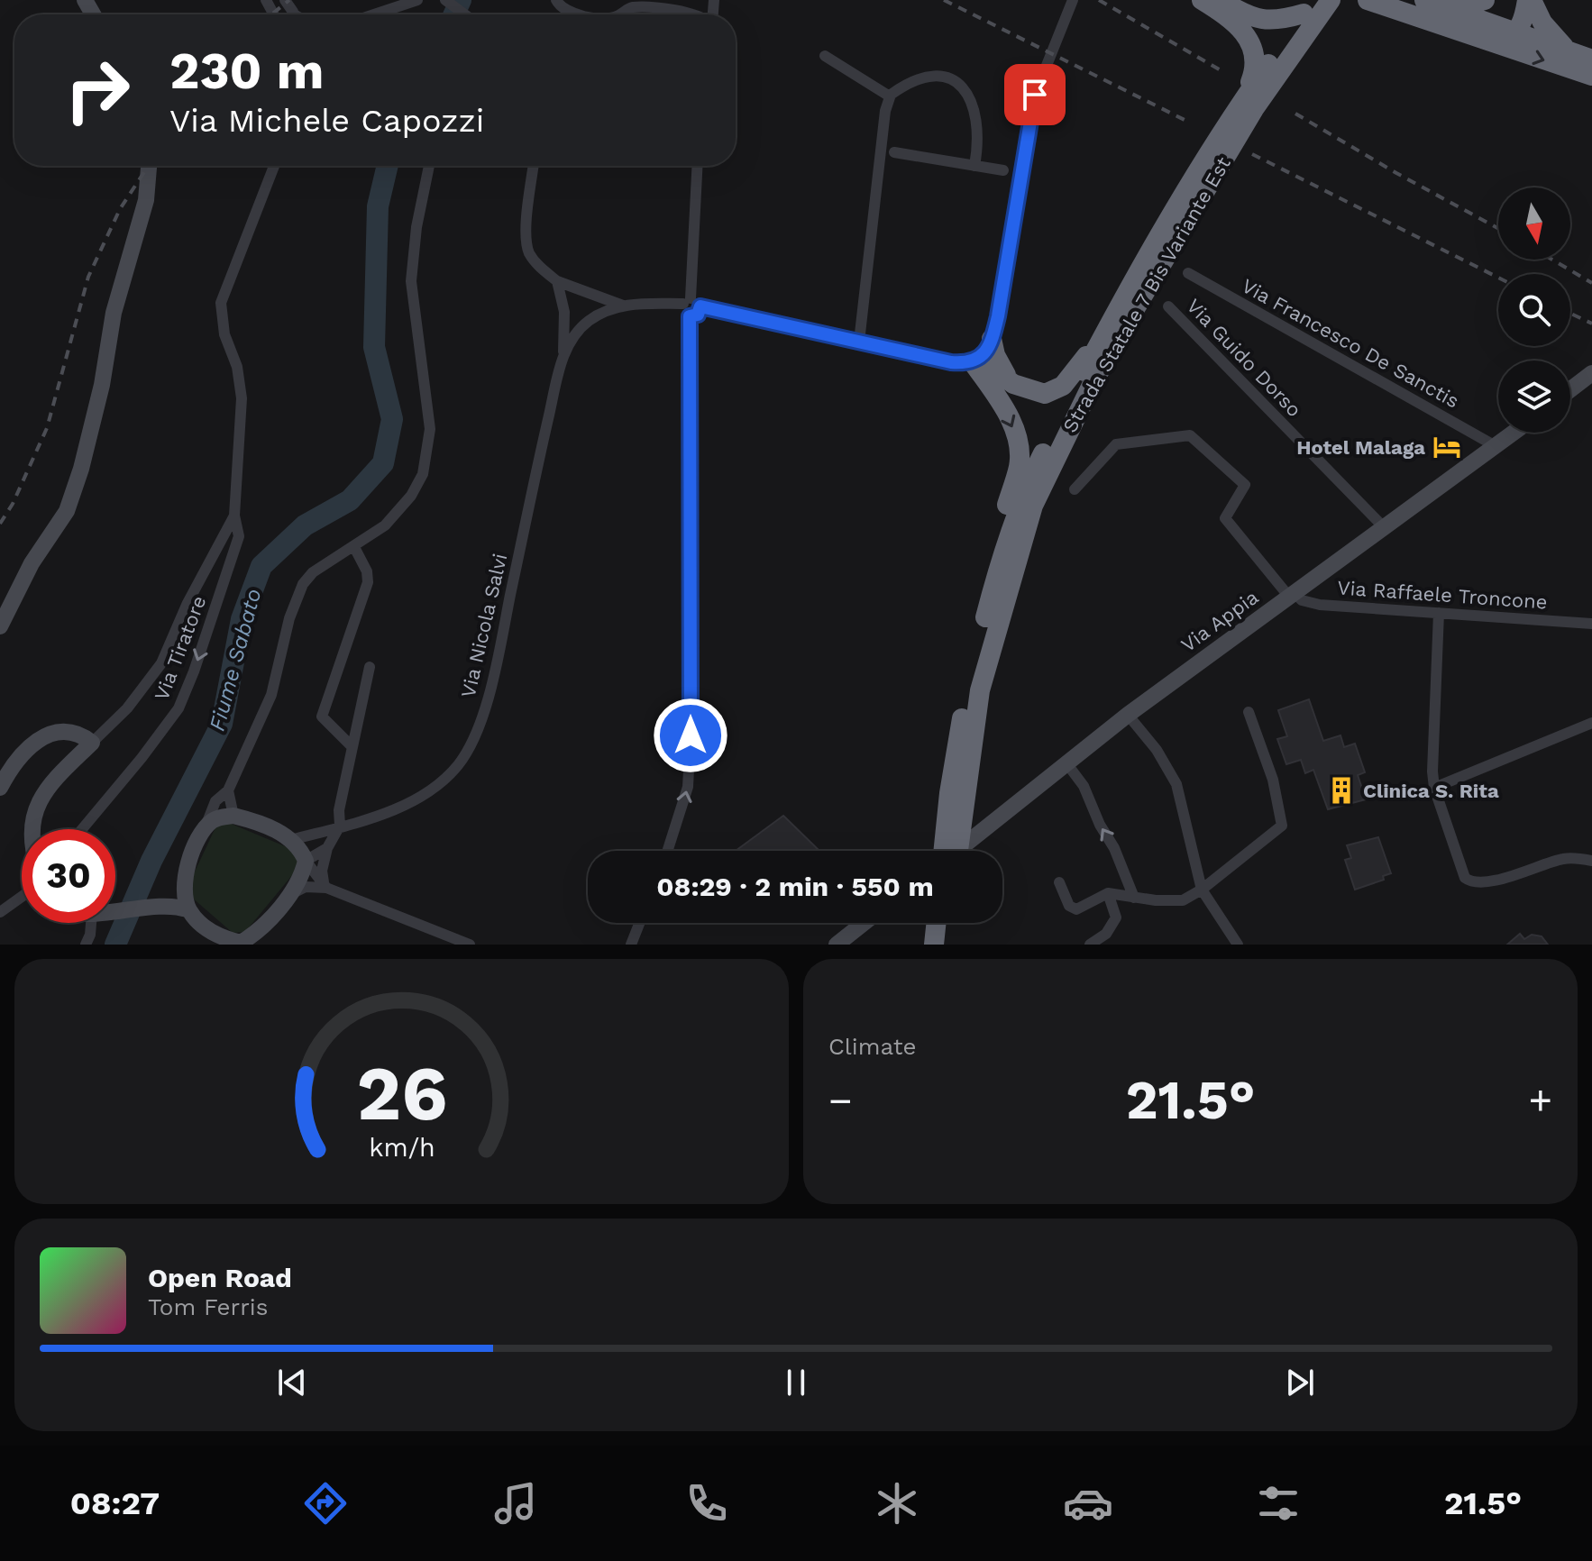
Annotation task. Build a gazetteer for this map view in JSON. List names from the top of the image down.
{
  "streets": {
    "highway": ["Strada Statale 7 Bis Variante Est"],
    "street": [
      "Via Francesco De Sanctis",
      "Via Guido Dorso",
      "Via Raffaele Troncone",
      "Via Appia",
      "Via Nicola Salvi",
      "Via Tiratore"
    ]
  },
  "crossings": [
    ["Via Francesco De Sanctis", "Via Appia"],
    ["Via Guido Dorso", "Via Appia"],
    ["Via Raffaele Troncone", "Via Appia"]
  ],
  "water": ["Fiume Sabato"],
  "places": {
    "hotel": ["Hotel Malaga"],
    "building": ["Clinica S. Rita"]
  },
  "north": "bottom",
  "page": {
    "turn": ["230 m", "Via Michele Capozzi"],
    "limit": "30",
    "trip": "08:29 · 2 min · 550 m",
    "tile": "Climate",
    "heat": ["−", "21.5°", "+"],
    "song": ["Open Road", "Tom Ferris"],
    "tabs": ["08:27", "21.5°"],
    "gauge": ["26", "km/h"]
  }
}
